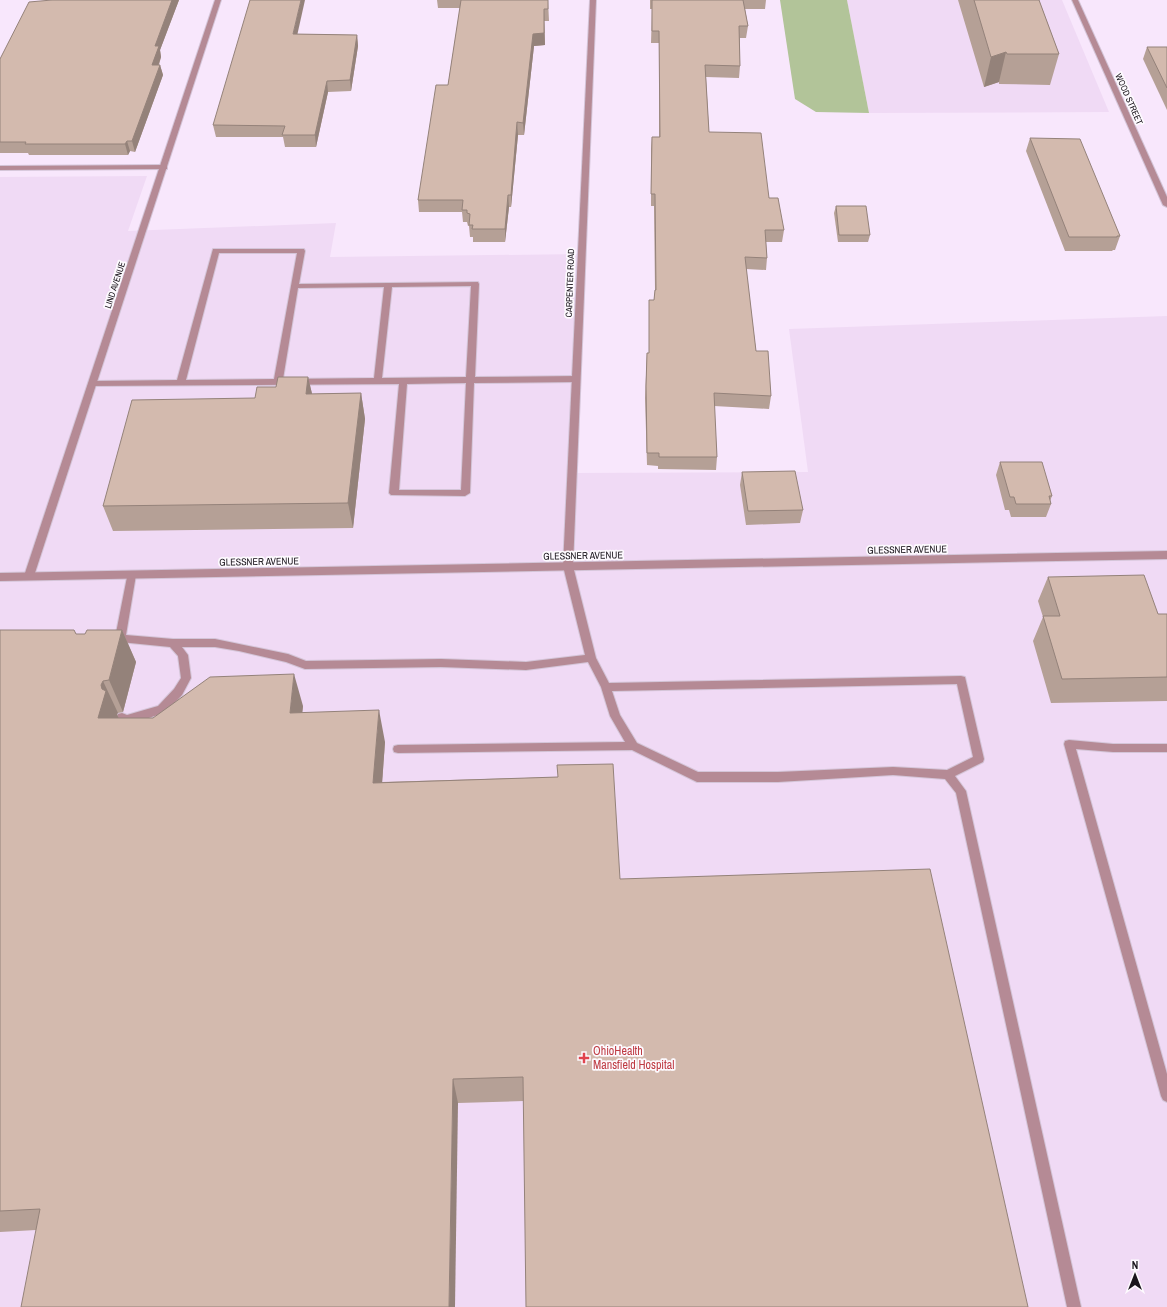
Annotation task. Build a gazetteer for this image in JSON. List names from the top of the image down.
{
  "streets": {
    "street": [
      "WOOD STREET",
      "CARPENTER ROAD",
      "LIND AVENUE",
      "GLESSNER AVENUE"
    ]
  },
  "crossings": [
    ["CARPENTER ROAD", "GLESSNER AVENUE"],
    ["LIND AVENUE", "GLESSNER AVENUE"]
  ],
  "places": {
    "health": ["OhioHealth Mansfield Hospital"]
  },
  "north": "top"
}
